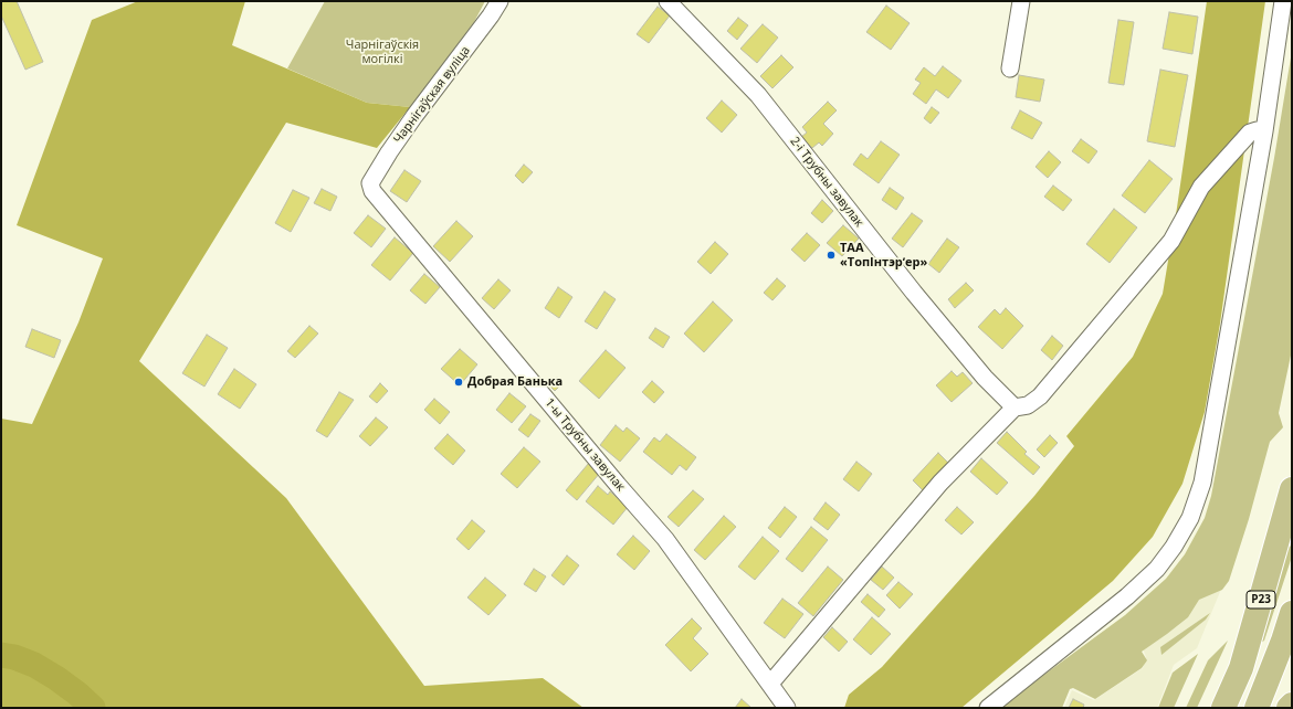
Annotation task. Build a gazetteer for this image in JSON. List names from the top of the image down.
{
  "streets": {
    "main road": ["Р23"],
    "street": ["Чарнігаўская вуліца", "2-і Трубны завулак", "1-ы Трубны завулак"]
  },
  "crossings": [
    ["Чарнігаўская вуліца", "1-ы Трубны завулак"]
  ],
  "parks": ["Чарнігаўскія могілкі"],
  "places": ["ТАА «ТопІнтэрʼер»", "Добрая Банька"]
}
